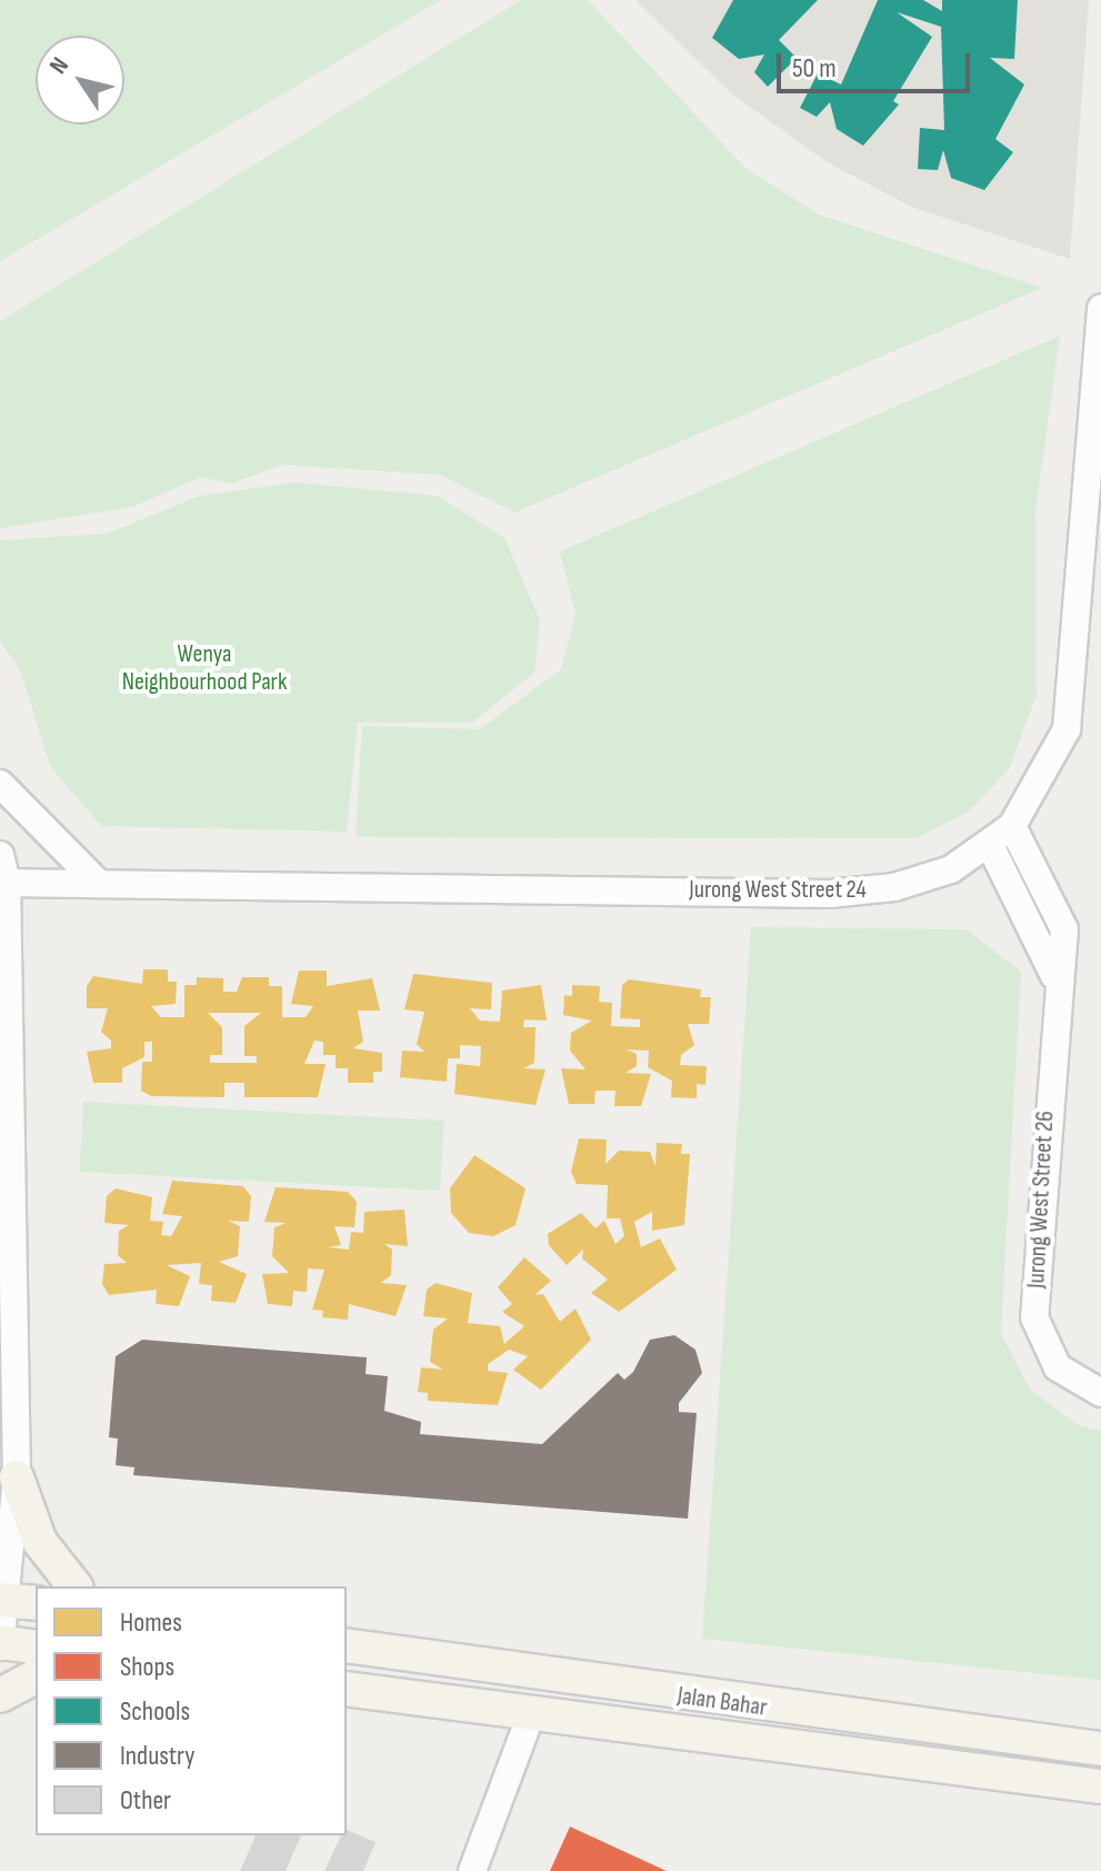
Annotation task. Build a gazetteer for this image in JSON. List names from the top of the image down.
{
  "streets": {
    "main road": ["Jalan Bahar"],
    "street": ["Jurong West Street 24", "Jurong West Street 26"]
  },
  "crossings": [
    ["Jurong West Street 24", "Jurong West Street 26"]
  ],
  "parks": ["Wenya Neighbourhood Park"],
  "legend": [
    "Homes",
    "Shops",
    "Schools",
    "Industry",
    "Other"
  ],
  "scale_bar": "50 m",
  "north": "top left"
}
